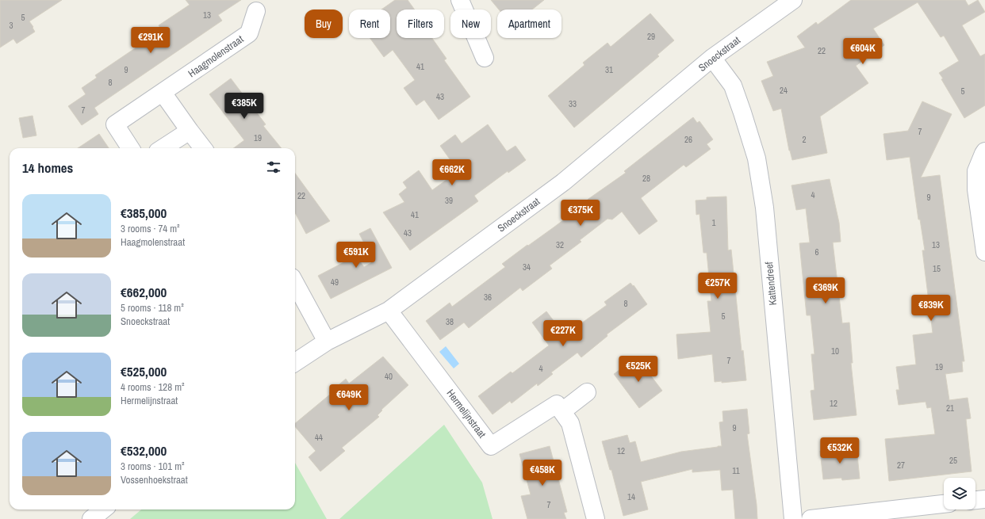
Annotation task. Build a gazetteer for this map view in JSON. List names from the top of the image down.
{
  "streets": {
    "street": [
      "Snoeckstraat",
      "Haagmolenstraat",
      "Kattendreef",
      "Hermelijnstraat"
    ]
  },
  "crossings": [
    ["Snoeckstraat", "Kattendreef"],
    ["Snoeckstraat", "Hermelijnstraat"]
  ],
  "house_numbers": [
    "13",
    "5",
    "3",
    "29",
    "22",
    "41",
    "9",
    "31",
    "8",
    "24",
    "5",
    "43",
    "33",
    "7",
    "7",
    "19",
    "26",
    "2",
    "28",
    "4",
    "22",
    "9",
    "39",
    "41",
    "1",
    "43",
    "32",
    "13",
    "6",
    "34",
    "15",
    "49",
    "36",
    "8",
    "5",
    "38",
    "10",
    "7",
    "19",
    "4",
    "40",
    "12",
    "21",
    "9",
    "44",
    "12",
    "25",
    "27",
    "11",
    "14",
    "7"
  ],
  "page": {
    "chip": [
      "Buy",
      "Rent",
      "Filters",
      "New",
      "Apartment"
    ],
    "price": [
      "€291K",
      "€604K",
      "€385K",
      "€662K",
      "€375K",
      "€591K",
      "€257K",
      "€369K",
      "€839K",
      "€227K",
      "€525K",
      "€649K",
      "€532K",
      "€458K"
    ],
    "heading": "14 homes",
    "list": [
      {
        "name": "€385,000",
        "note": "3 rooms · 74 m² · Haagmolenstraat"
      },
      {
        "name": "€662,000",
        "note": "5 rooms · 118 m² · Snoeckstraat"
      },
      {
        "name": "€525,000",
        "note": "4 rooms · 128 m² · Hermelijnstraat"
      },
      {
        "name": "€532,000",
        "note": "3 rooms · 101 m² · Vossenhoekstraat"
      }
    ]
  }
}
